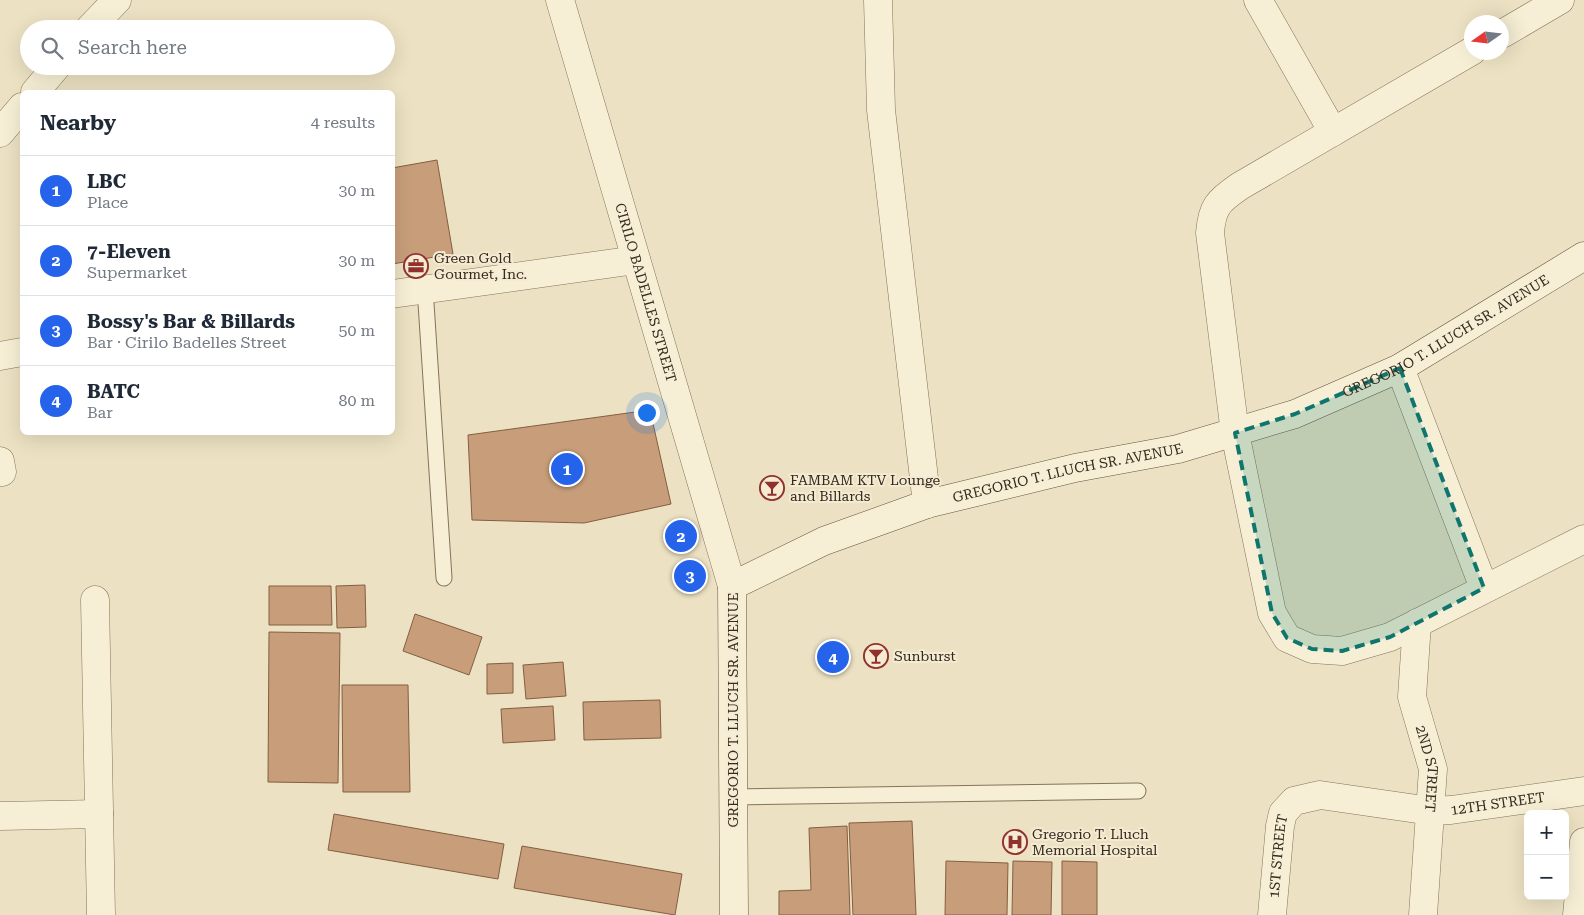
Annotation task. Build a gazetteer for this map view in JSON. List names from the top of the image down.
{
  "streets": {
    "street": [
      "CIRILO BADELLES STREET",
      "GREGORIO T. LLUCH SR. AVENUE",
      "2ND STREET",
      "12TH STREET",
      "1ST STREET"
    ]
  },
  "crossings": [
    ["CIRILO BADELLES STREET", "GREGORIO T. LLUCH SR. AVENUE"],
    ["2ND STREET", "12TH STREET"],
    ["12TH STREET", "1ST STREET"]
  ],
  "places": {
    "office": ["Green Gold Gourmet, Inc."],
    "bar": ["FAMBAM KTV Lounge and Billards", "Sunburst"],
    "hospital": ["Gregorio T. Lluch Memorial Hospital"]
  },
  "north": "left",
  "page": {
    "search": "Search here",
    "heading": ["Nearby", "4 results"],
    "list": [
      {
        "mark": "1",
        "name": "LBC",
        "note": "Place",
        "value": "30 m"
      },
      {
        "mark": "2",
        "name": "7-Eleven",
        "note": "Supermarket",
        "value": "30 m"
      },
      {
        "mark": "3",
        "name": "Bossy's Bar & Billards",
        "note": "Bar · Cirilo Badelles Street",
        "value": "50 m"
      },
      {
        "mark": "4",
        "name": "BATC",
        "note": "Bar",
        "value": "80 m"
      }
    ],
    "pins": [
      "1",
      "2",
      "3",
      "4"
    ],
    "map_buttons": ["+", "−"]
  }
}
